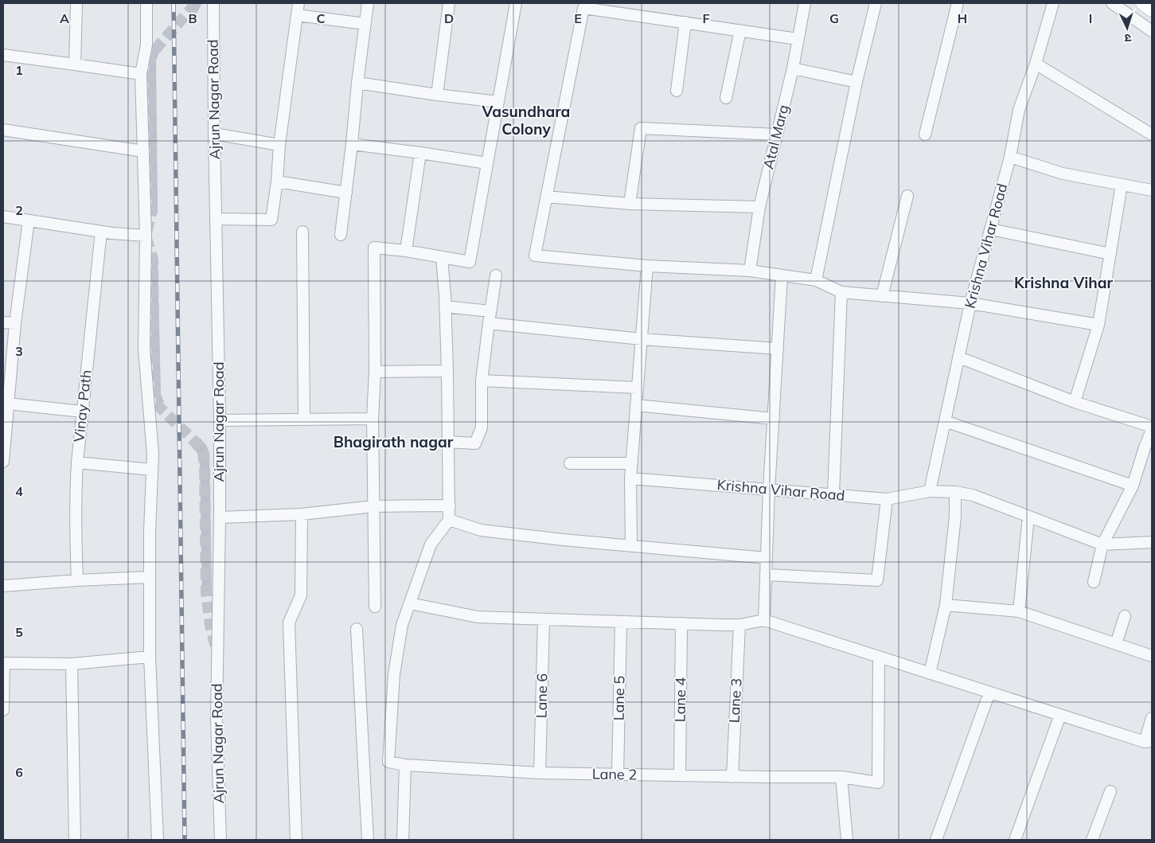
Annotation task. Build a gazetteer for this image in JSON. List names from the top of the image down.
{
  "streets": {
    "street": [
      "Ajrun Nagar Road",
      "Atal Marg",
      "Krishna Vihar Road",
      "Vinay Path",
      "Lane 6",
      "Lane 5",
      "Lane 4",
      "Lane 3",
      "Lane 2"
    ]
  },
  "crossings": [
    ["Lane 6", "Lane 2"],
    ["Lane 5", "Lane 2"],
    ["Lane 4", "Lane 2"],
    ["Lane 3", "Lane 2"]
  ],
  "districts": ["Vasundhara Colony", "Krishna Vihar", "Bhagirath nagar"],
  "north": "bottom",
  "grid": {
    "columns": [
      "A",
      "B",
      "C",
      "D",
      "E",
      "F",
      "G",
      "H",
      "I"
    ],
    "rows": [
      "1",
      "2",
      "3",
      "4",
      "5",
      "6"
    ]
  }
}
